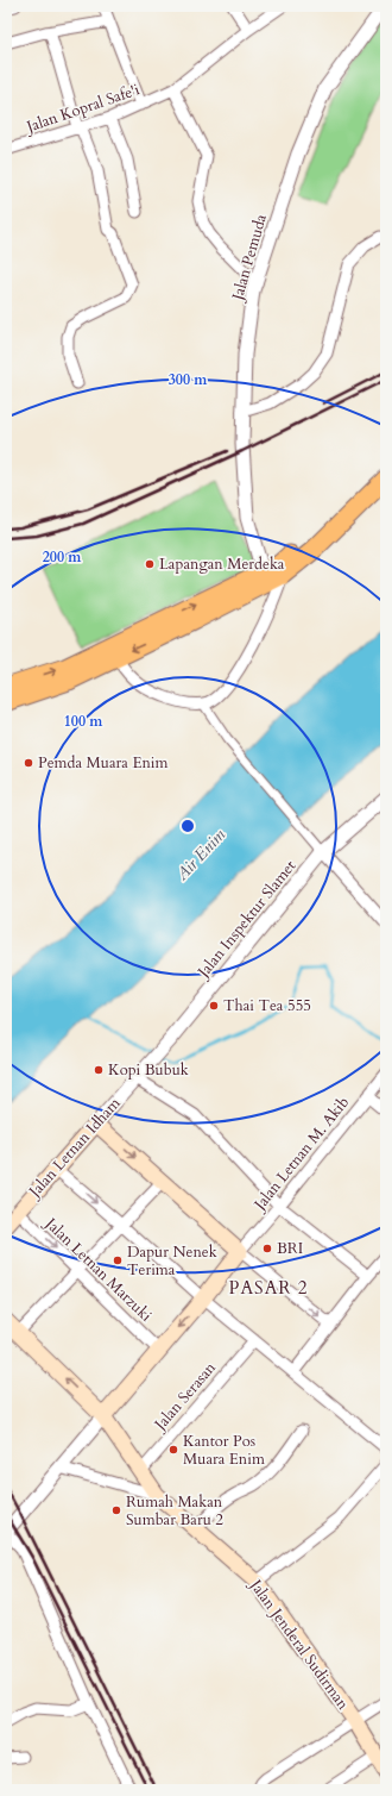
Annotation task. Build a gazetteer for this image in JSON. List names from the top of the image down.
{
  "streets": {
    "main road": ["Jalan Letnan Idham", "Jalan Jenderal Sudirman"],
    "street": [
      "Jalan Kopral Safe'i",
      "Jalan Pemuda",
      "Jalan Inspektur Slamet",
      "Jalan Letnan M. Akib",
      "Jalan Letnan Marzuki",
      "Jalan Serasan"
    ]
  },
  "crossings": [
    ["Jalan Inspektur Slamet", "Jalan Letnan Idham"],
    ["Jalan Letnan Idham", "Jalan Letnan Marzuki"],
    ["Jalan Serasan", "Jalan Jenderal Sudirman"]
  ],
  "districts": ["PASAR 2"],
  "water": ["Air Enim"],
  "places": [
    "Lapangan Merdeka",
    "Pemda Muara Enim",
    "Thai Tea 555",
    "Kopi Bubuk",
    "BRI",
    "Dapur Nenek Terima",
    "Kantor Pos Muara Enim",
    "Rumah Makan Sumbar Baru 2"
  ],
  "rings": ["300 m", "200 m", "100 m"]
}
